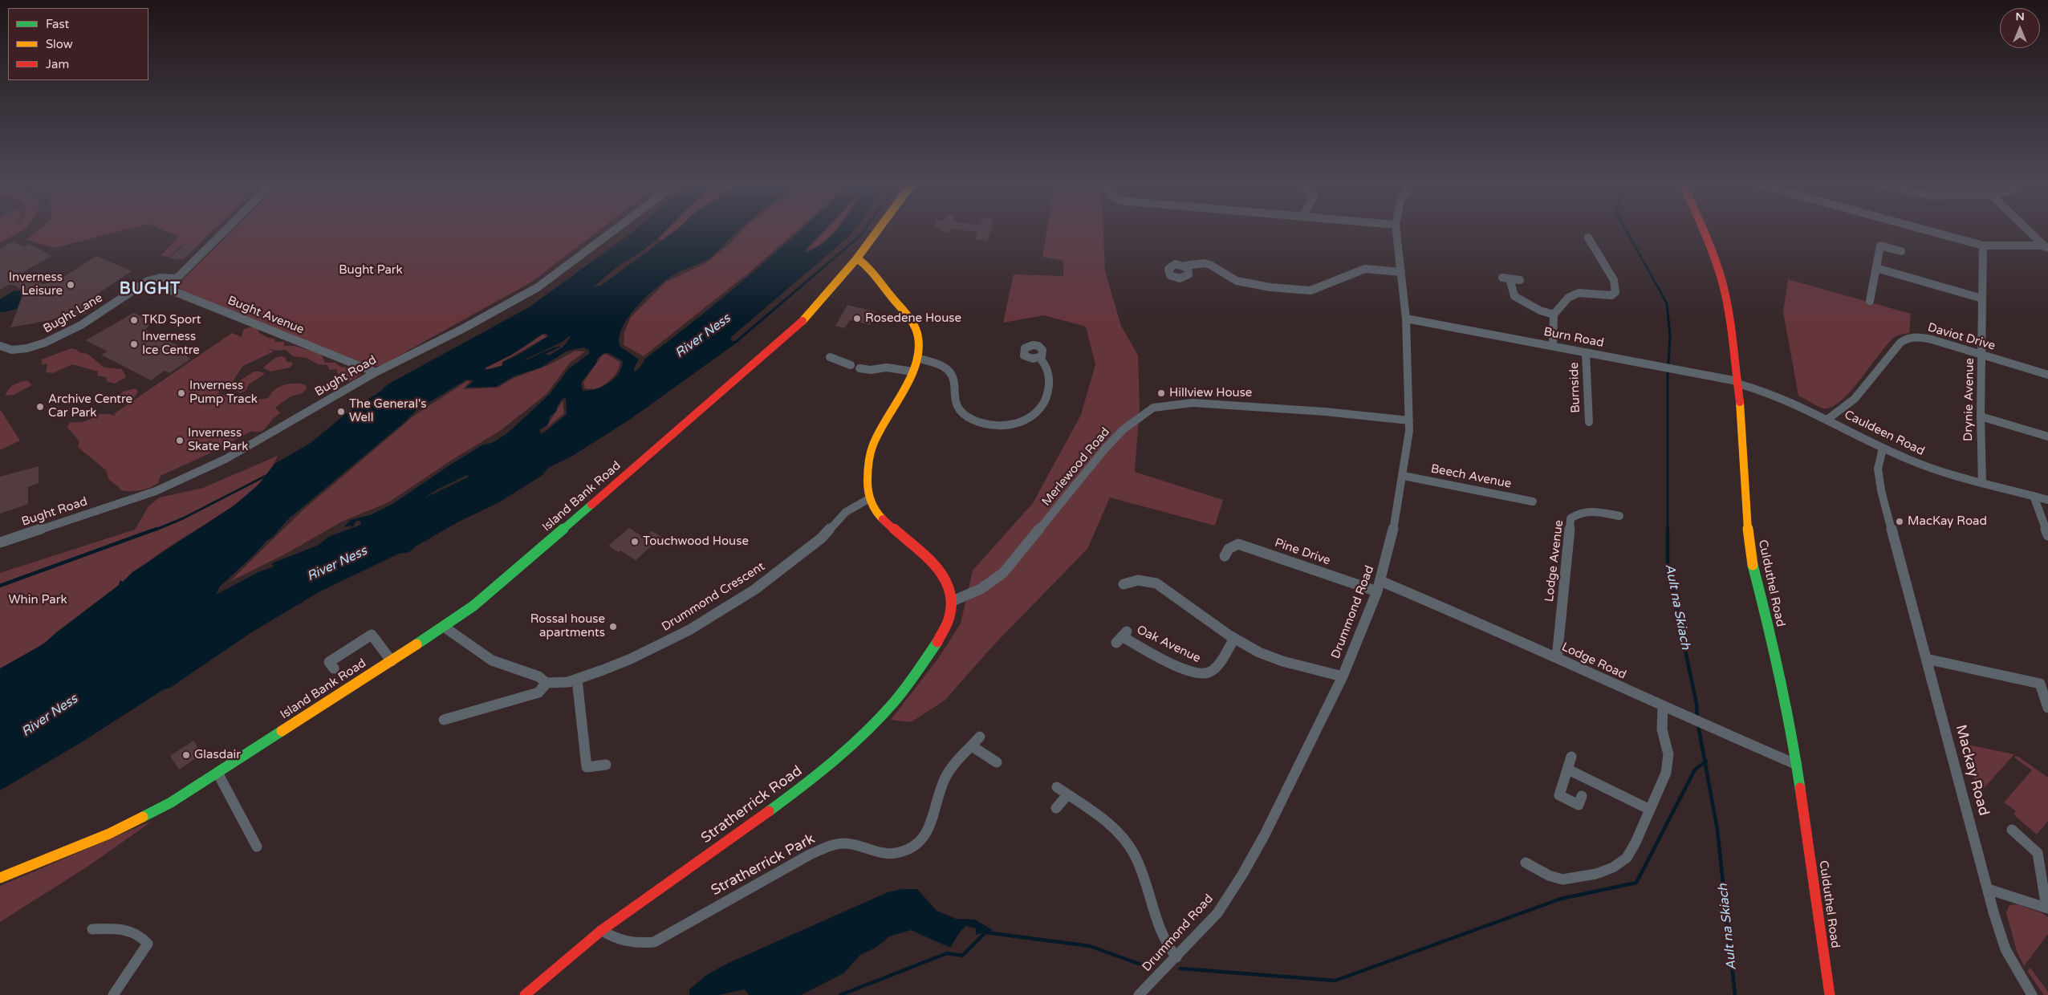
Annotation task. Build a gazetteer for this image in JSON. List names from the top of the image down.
{
  "streets": {
    "main road": ["Island Bank Road", "Culduthel Road", "Stratherrick Road"],
    "street": [
      "Bught Lane",
      "Bught Avenue",
      "Daviot Drive",
      "Burn Road",
      "Bught Road",
      "Burnside",
      "Drynie Avenue",
      "Cauldeen Road",
      "Merlewood Road",
      "Beech Avenue",
      "Pine Drive",
      "Lodge Avenue",
      "Drummond Crescent",
      "Drummond Road",
      "Oak Avenue",
      "Lodge Road",
      "Mackay Road",
      "Stratherrick Park"
    ]
  },
  "crossings": [
    ["Bught Lane", "Bught Avenue"],
    ["Bught Avenue", "Bught Road"],
    ["Daviot Drive", "Drynie Avenue"],
    ["Daviot Drive", "Cauldeen Road"],
    ["Burn Road", "Burnside"],
    ["Burn Road", "Cauldeen Road"],
    ["Burn Road", "Culduthel Road"],
    ["Burn Road", "Drummond Road"],
    ["Drynie Avenue", "Cauldeen Road"],
    ["Cauldeen Road", "Culduthel Road"],
    ["Cauldeen Road", "Mackay Road"],
    ["Merlewood Road", "Drummond Road"],
    ["Merlewood Road", "Stratherrick Road"],
    ["Beech Avenue", "Drummond Road"],
    ["Pine Drive", "Drummond Road"],
    ["Lodge Avenue", "Lodge Road"],
    ["Culduthel Road", "Lodge Road"],
    ["Drummond Road", "Lodge Road"],
    ["Stratherrick Road", "Stratherrick Park"]
  ],
  "districts": ["BUGHT"],
  "water": ["River Ness", "Ault na Skiach"],
  "parks": ["Bught Park", "Whin Park"],
  "places": [
    "Inverness Leisure",
    "Rosedene House",
    "TKD Sport",
    "Inverness Ice Centre",
    "Inverness Pump Track",
    "Hillview House",
    "Archive Centre Car Park",
    "The General's Well",
    "Inverness Skate Park",
    "MacKay Road",
    "Touchwood House",
    "Rossal house apartments",
    "Glasdair"
  ],
  "legend": ["Fast", "Slow", "Jam"],
  "north": "top"
}
